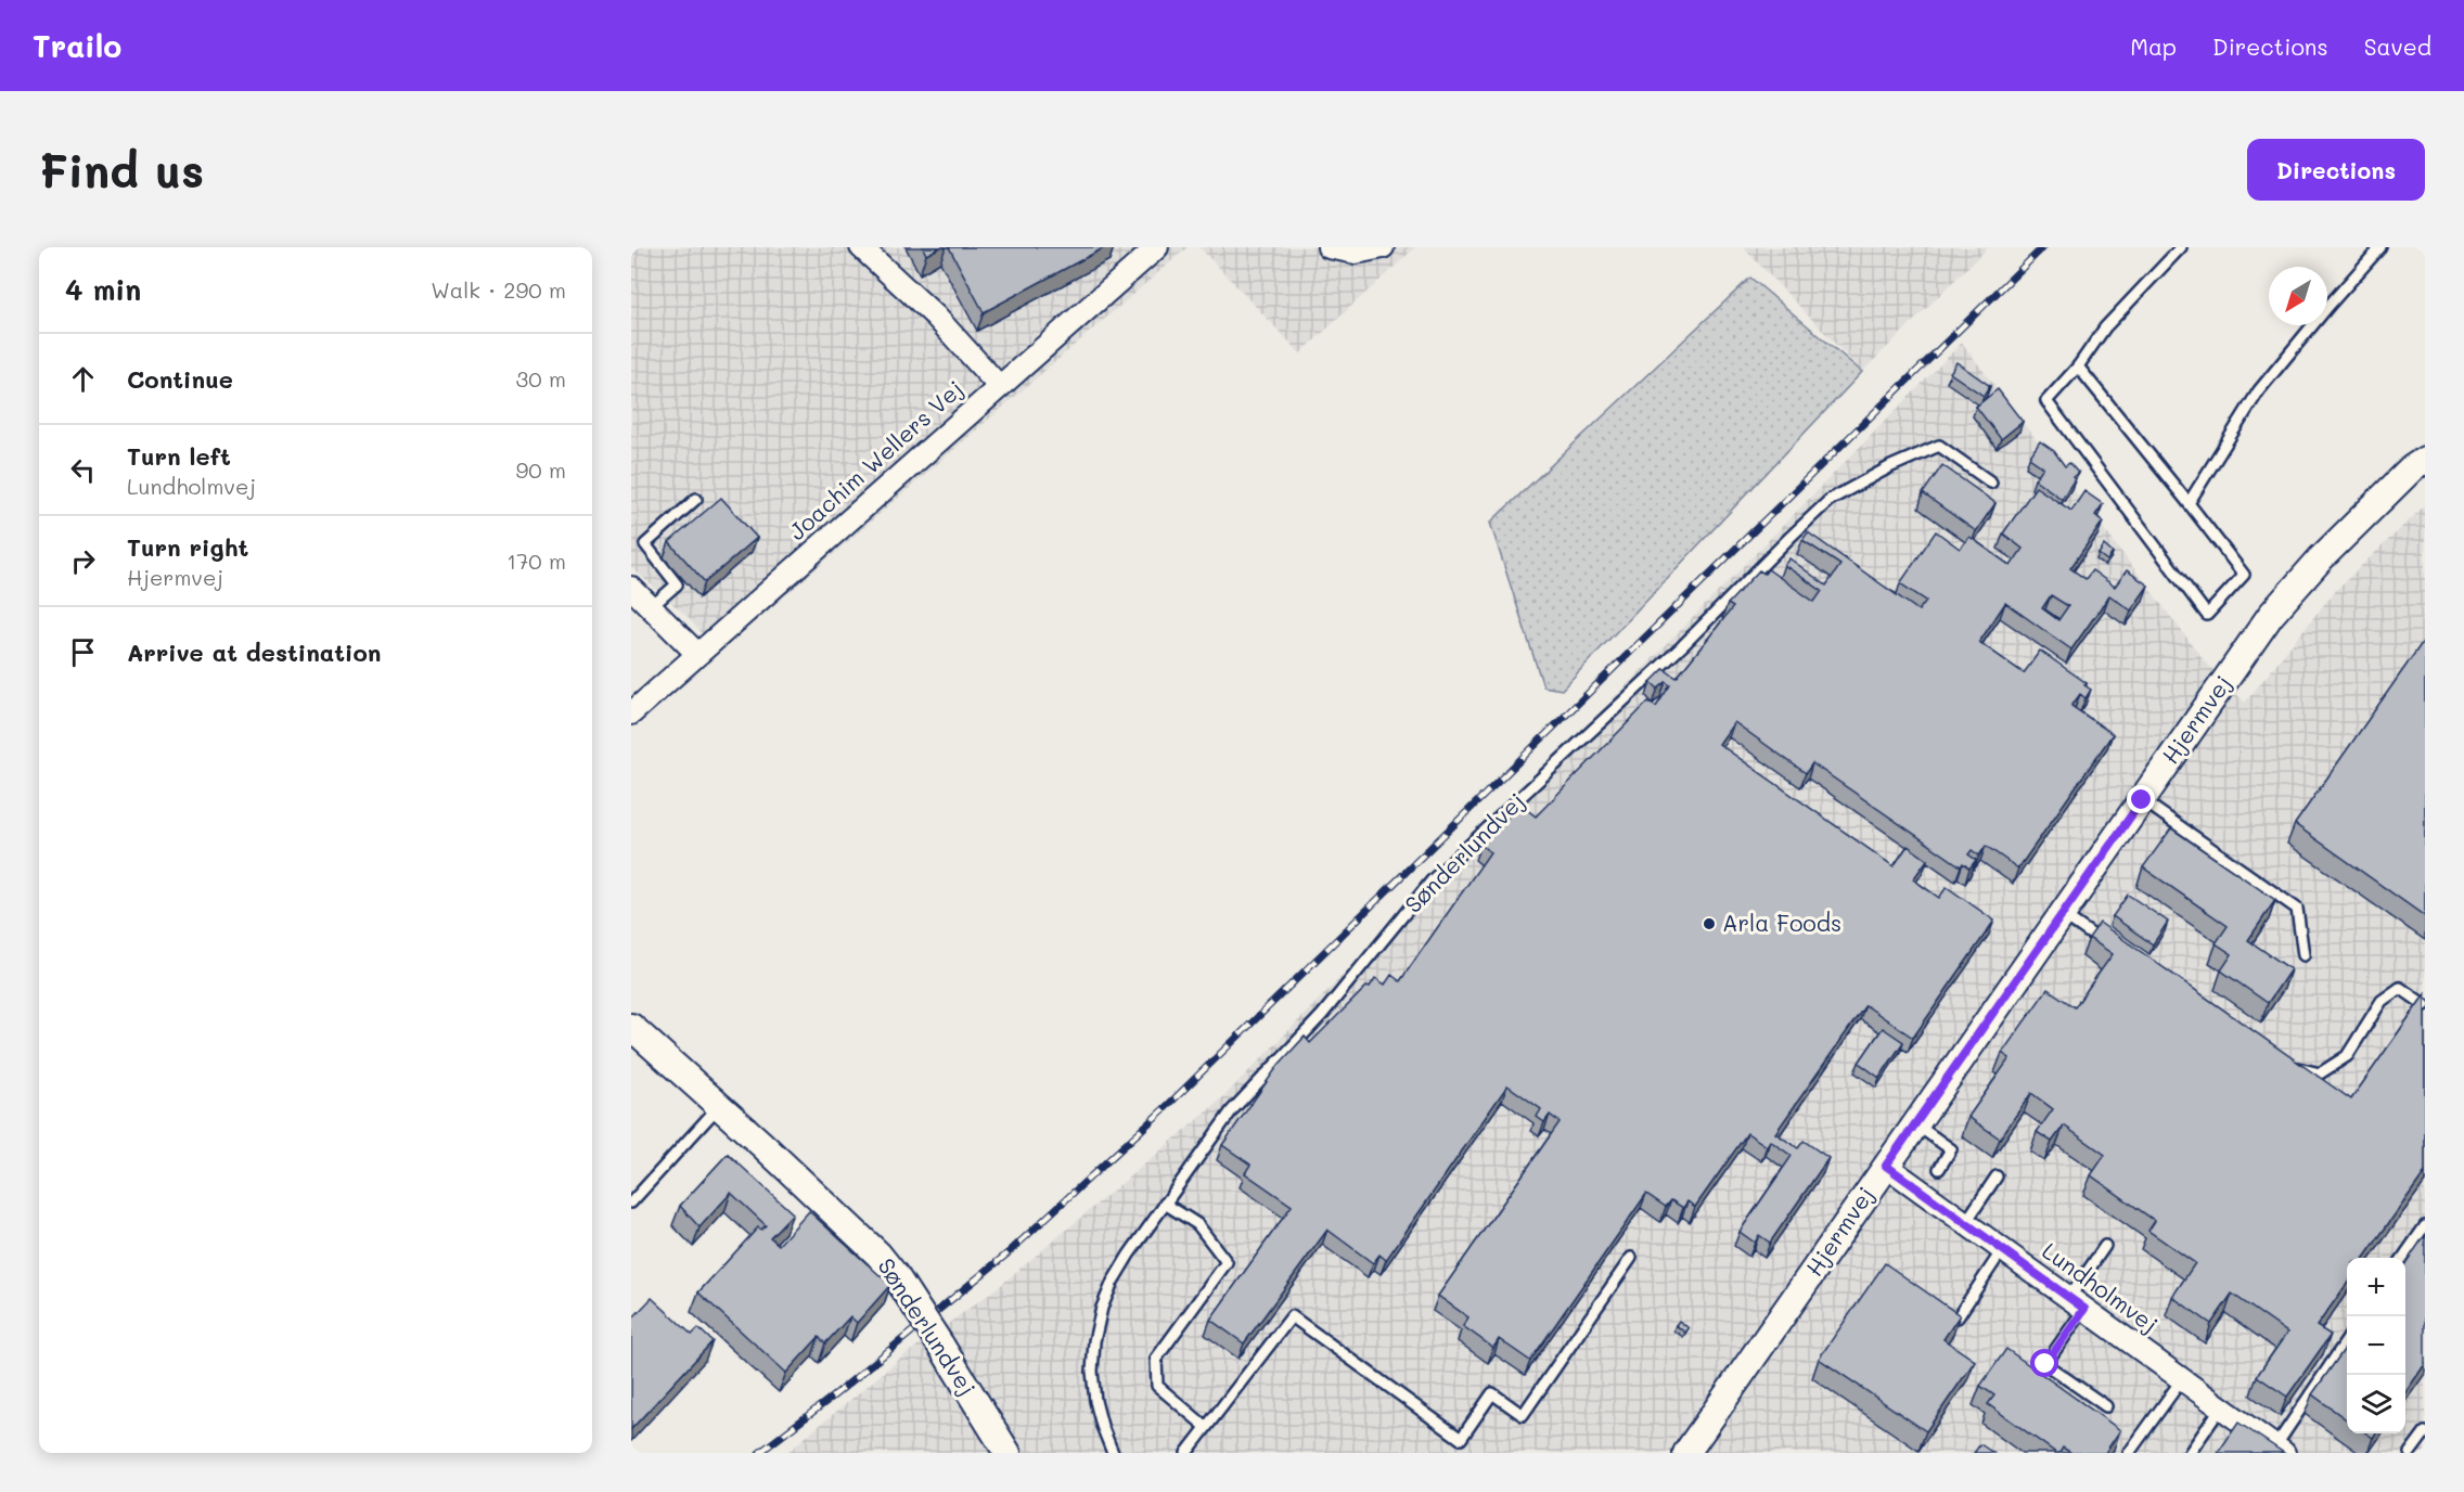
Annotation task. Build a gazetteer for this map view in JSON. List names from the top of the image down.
{
  "streets": {
    "street": [
      "Joachim Wellers Vej",
      "Hjermvej",
      "Sønderlundvej",
      "Lundholmvej"
    ]
  },
  "crossings": [
    ["Hjermvej", "Lundholmvej"]
  ],
  "places": ["Arla Foods"],
  "north": "bottom left",
  "page": {
    "header": "Trailo",
    "nav": ["Map", "Directions", "Saved"],
    "buttons": "Directions",
    "title": "Find us",
    "heading": ["4 min", "Walk · 290 m"],
    "list": [
      ["Continue", "30 m"],
      ["Turn left", "Lundholmvej", "90 m"],
      ["Turn right", "Hjermvej", "170 m"],
      "Arrive at destination"
    ],
    "map_buttons": ["+", "−"]
  }
}
